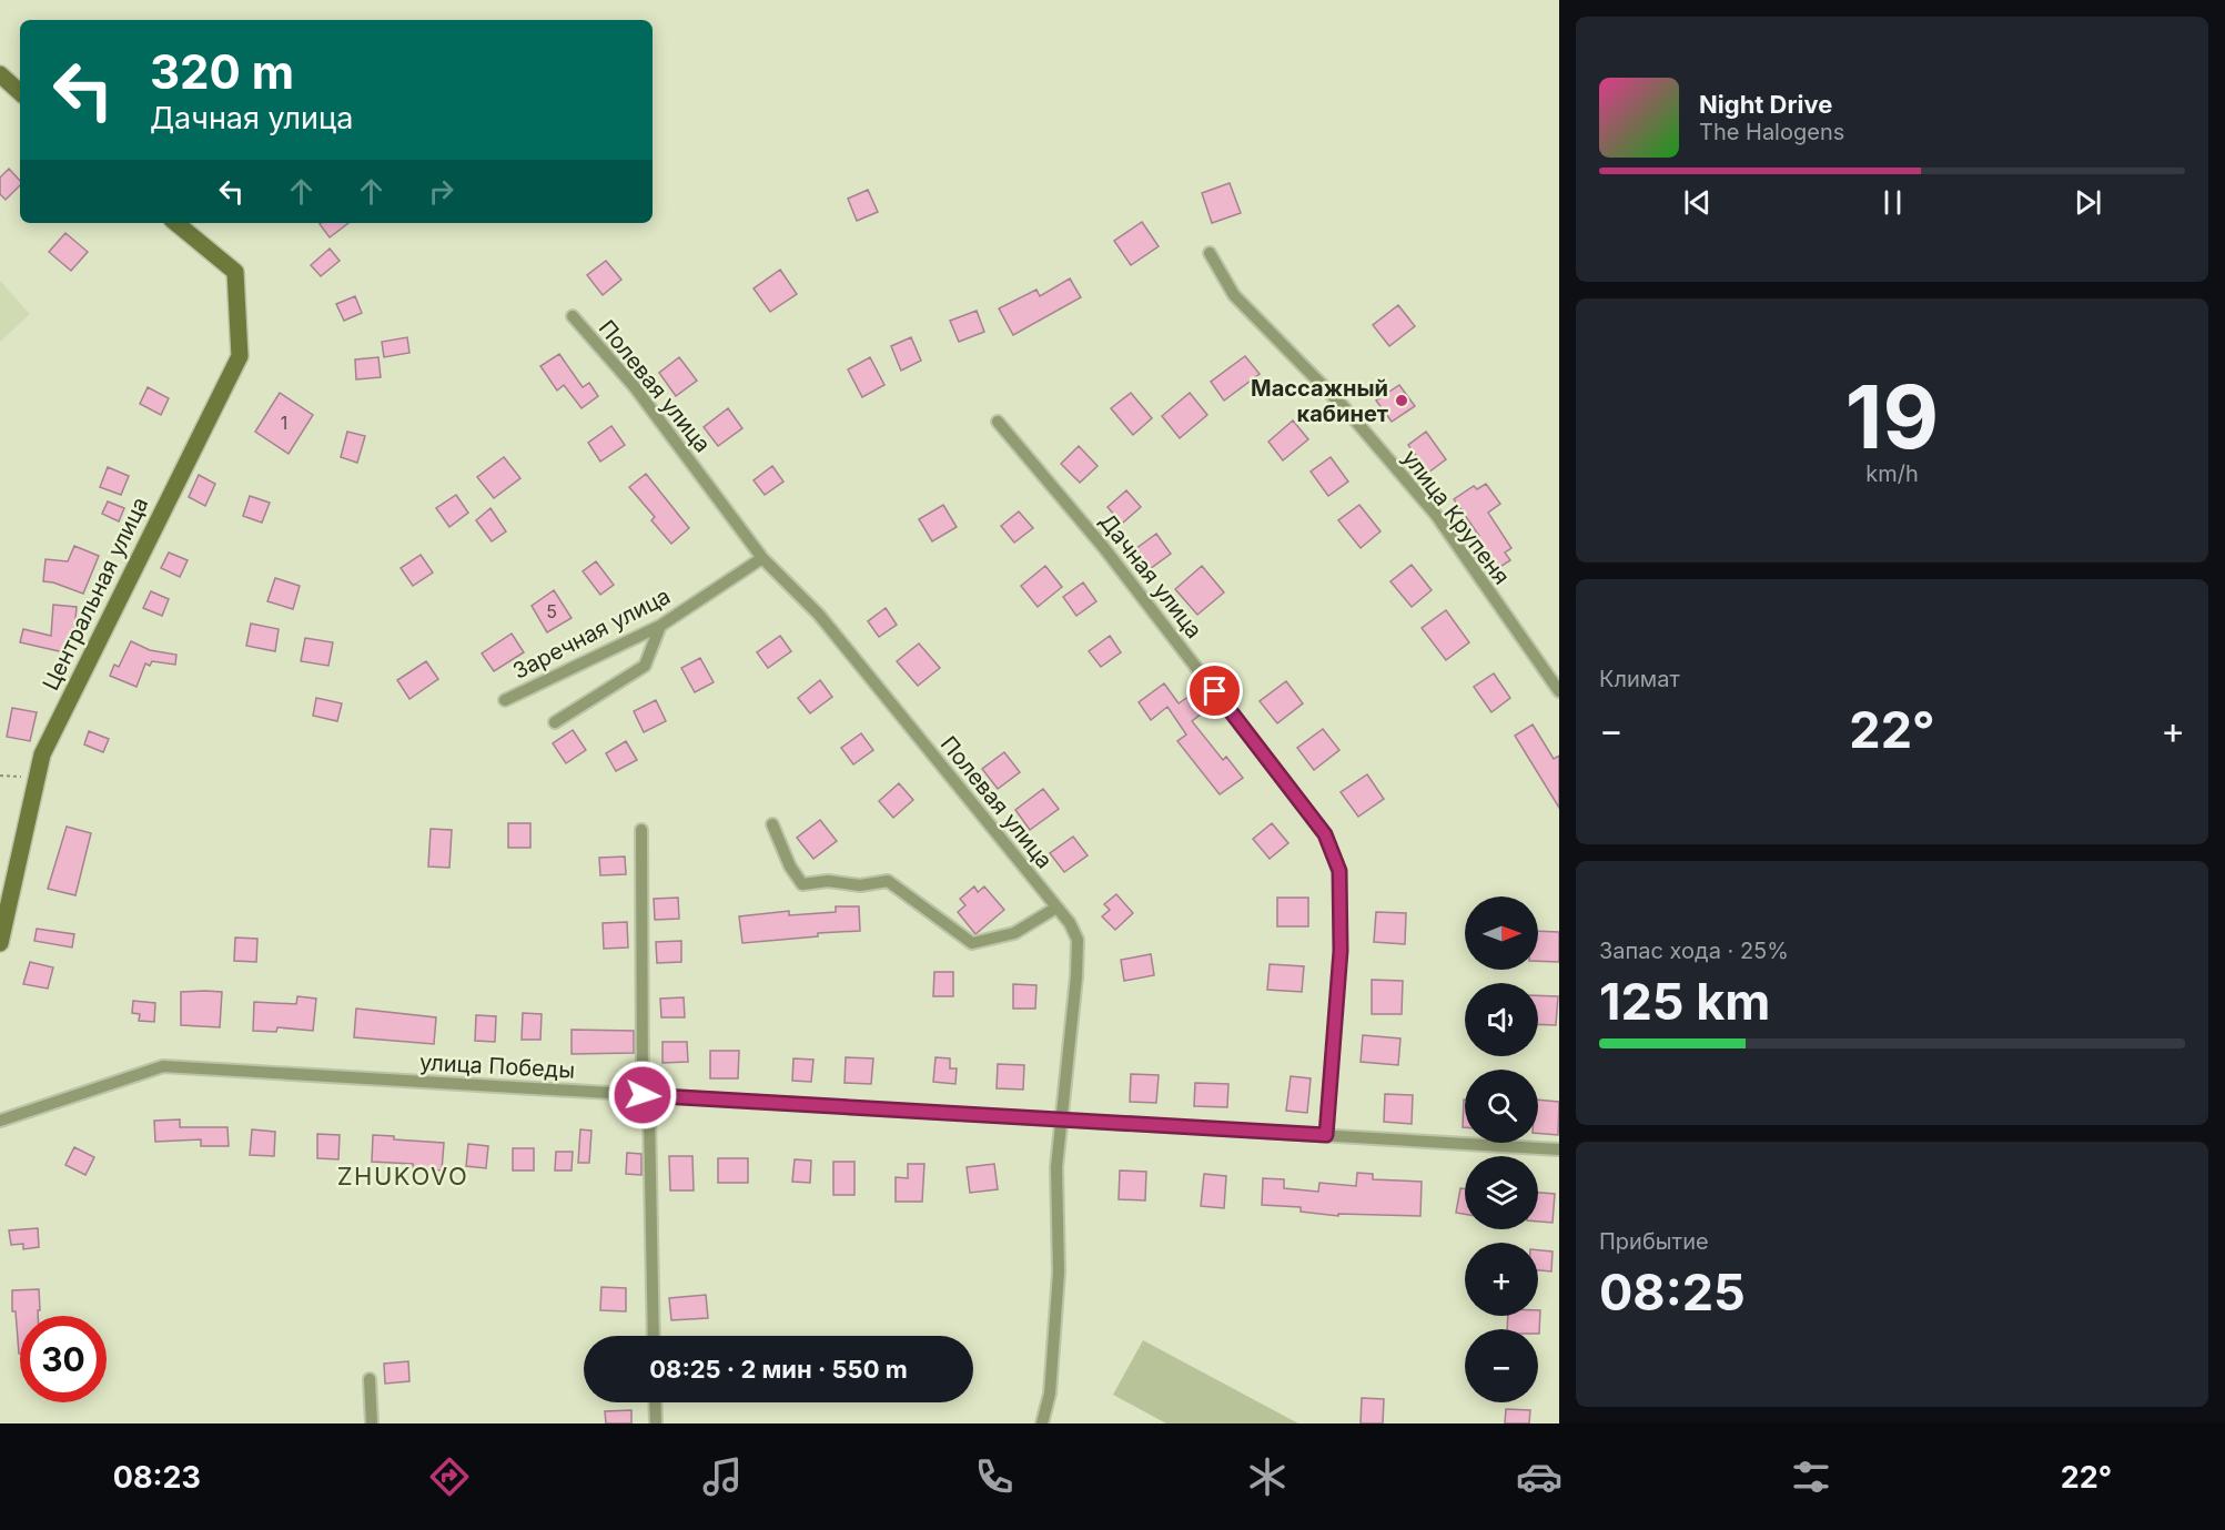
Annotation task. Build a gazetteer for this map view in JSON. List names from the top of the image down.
{
  "streets": {
    "street": [
      "Полевая улица",
      "улица Крупеня",
      "Дачная улица",
      "Центральная улица",
      "Заречная улица",
      "улица Победы"
    ]
  },
  "crossings": [
    ["Полевая улица", "Заречная улица"],
    ["Полевая улица", "улица Победы"],
    ["Дачная улица", "улица Победы"]
  ],
  "districts": ["ZHUKOVO"],
  "places": ["Массажный кабинет"],
  "house_numbers": ["1", "5"],
  "north": "right",
  "page": {
    "turn": ["320 m", "Дачная улица"],
    "song": ["Night Drive", "The Halogens"],
    "tile": [
      ["19", "km/h"],
      "Климат",
      ["Запас хода · 25%", "125 km"],
      ["Прибытие", "08:25"]
    ],
    "heat": ["−", "22°", "+"],
    "map_buttons": ["+", "−"],
    "limit": "30",
    "trip": "08:25 · 2 мин · 550 m",
    "tabs": ["08:23", "22°"]
  }
}
